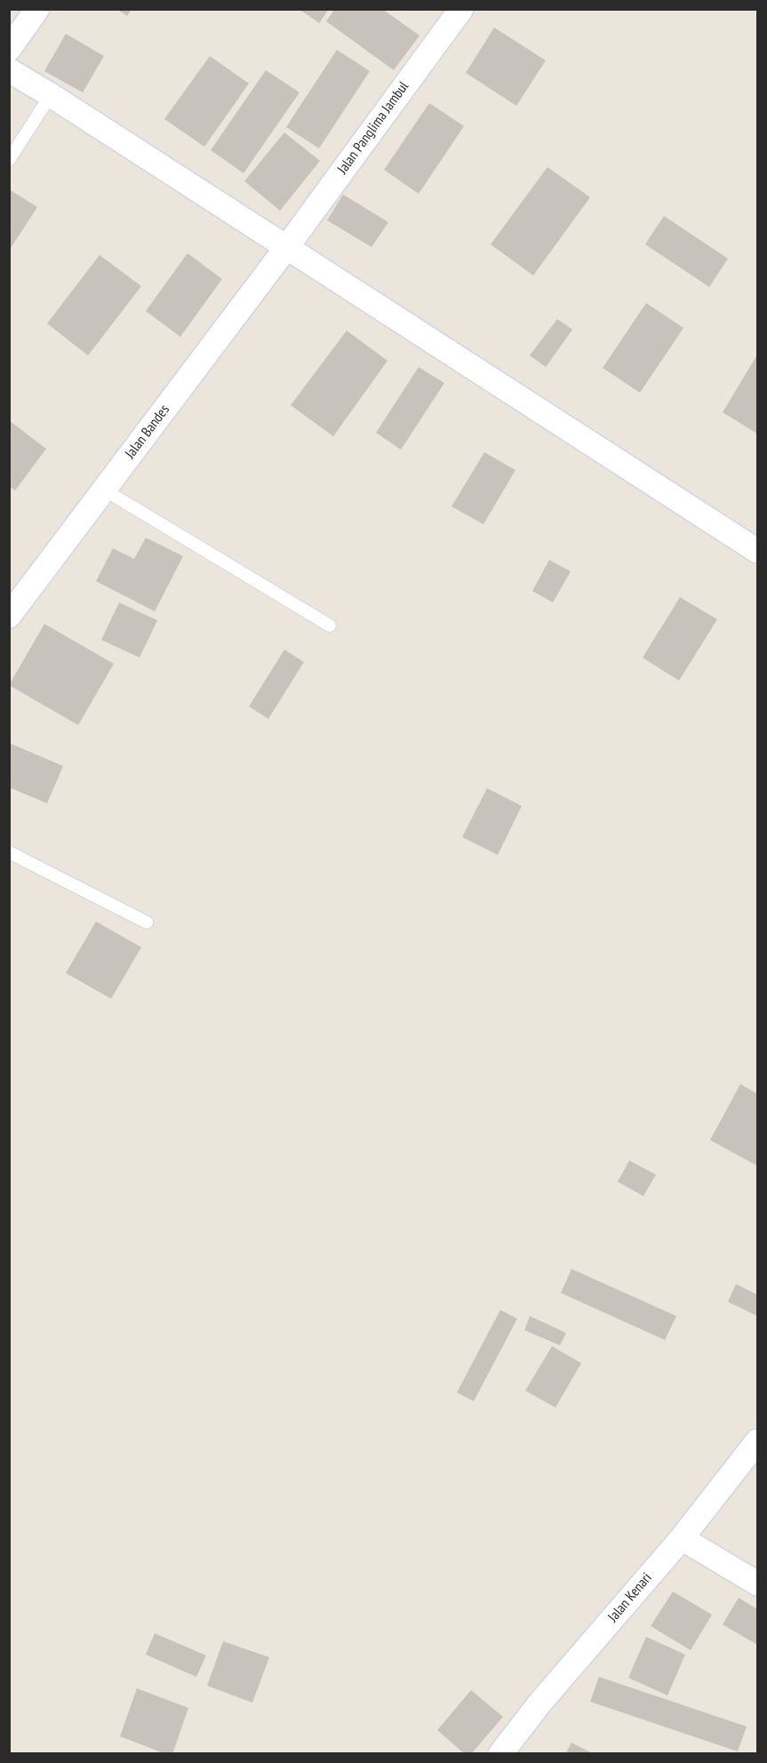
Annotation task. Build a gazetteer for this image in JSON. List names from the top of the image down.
{
  "streets": {
    "street": ["Jalan Panglima Jambul", "Jalan Bandes", "Jalan Kenari"]
  },
  "crossings": [
    ["Jalan Panglima Jambul", "Jalan Bandes"]
  ]
}
